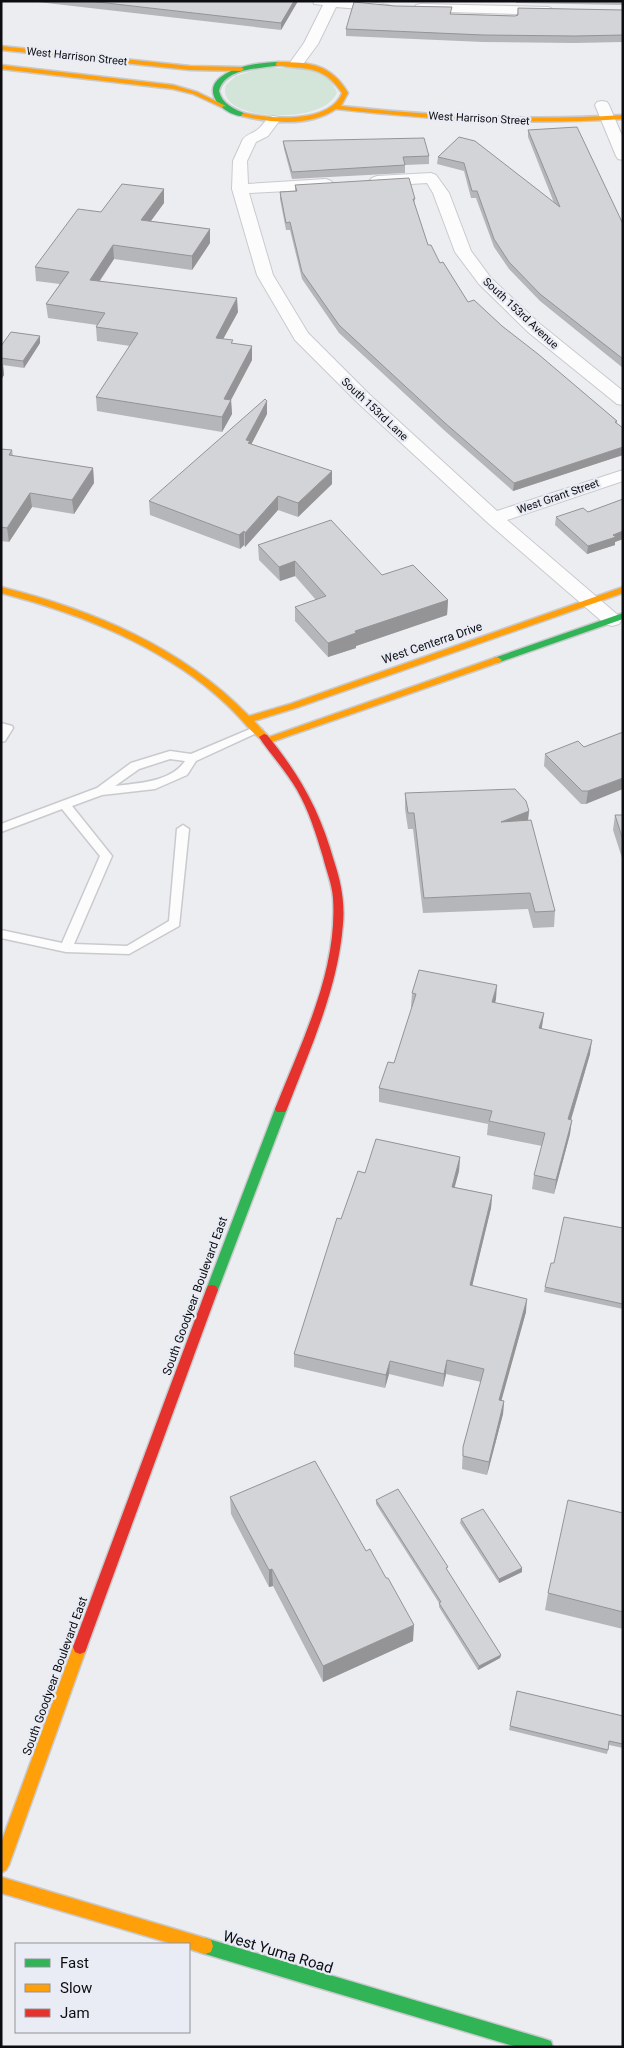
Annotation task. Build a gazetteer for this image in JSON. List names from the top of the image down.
{
  "streets": {
    "street": [
      "West Harrison Street",
      "South 153rd Avenue",
      "South 153rd Lane",
      "West Grant Street",
      "West Centerra Drive",
      "South Goodyear Boulevard East",
      "West Yuma Road"
    ]
  },
  "crossings": [
    ["West Harrison Street", "South 153rd Lane"],
    ["South 153rd Lane", "West Grant Street"],
    ["South 153rd Lane", "West Centerra Drive"],
    ["West Centerra Drive", "South Goodyear Boulevard East"]
  ],
  "legend": ["Fast", "Slow", "Jam"]
}
